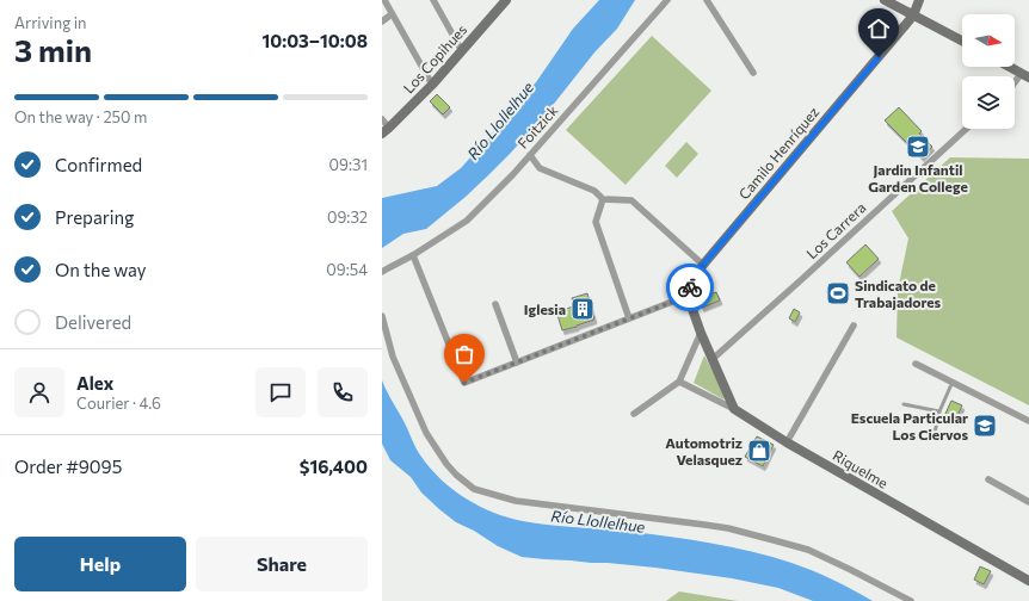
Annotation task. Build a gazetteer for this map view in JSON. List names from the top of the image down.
{
  "streets": {
    "main road": ["Los Copihues", "Camilo Henríquez", "Riquelme"],
    "street": ["Foitzick", "Los Carrera"]
  },
  "water": ["Río Llollelhue"],
  "places": {
    "school or university": ["Jardin Infantil Garden College", "Escuela Particular Los Ciervos"],
    "sports": ["Sindicato de Trabajadores"],
    "building": ["Iglesia"],
    "shop": ["Automotriz Velasquez"]
  },
  "north": "right",
  "page": {
    "heading": ["3 min", "Arriving in", "10:03–10:08"],
    "panel": [
      "Alex",
      "Courier · 4.6",
      "Order #9095",
      "$16,400"
    ],
    "bar": "On the way · 250 m",
    "list": [
      ["Confirmed", "09:31"],
      ["Preparing", "09:32"],
      ["On the way", "09:54"],
      "Delivered"
    ],
    "buttons": ["Help", "Share"]
  }
}
